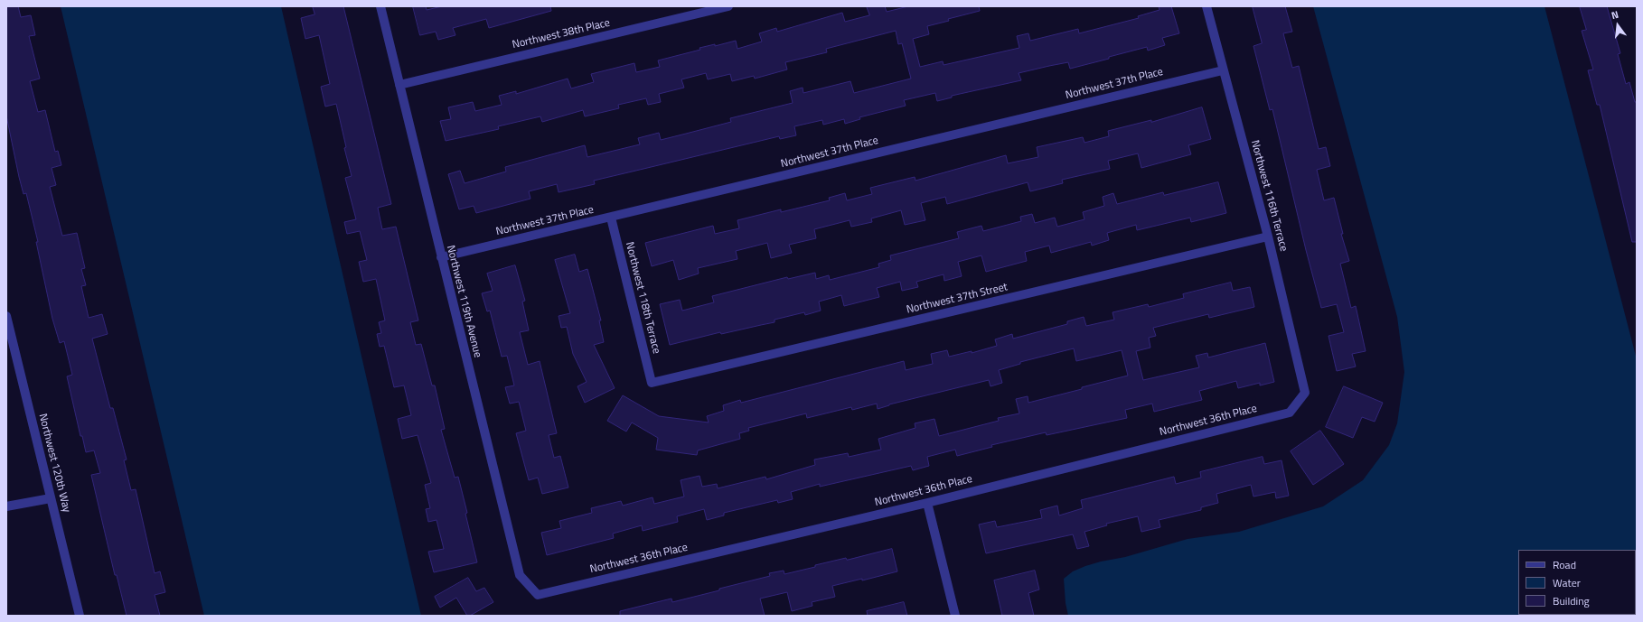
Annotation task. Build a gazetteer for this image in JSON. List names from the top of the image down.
{
  "streets": {
    "street": [
      "Northwest 38th Place",
      "Northwest 37th Place",
      "Northwest 116th Terrace",
      "Northwest 118th Terrace",
      "Northwest 37th Street",
      "Northwest 119th Avenue",
      "Northwest 36th Place",
      "Northwest 120th Way"
    ]
  },
  "crossings": [
    ["Northwest 38th Place", "Northwest 119th Avenue"],
    ["Northwest 37th Place", "Northwest 116th Terrace"],
    ["Northwest 37th Place", "Northwest 118th Terrace"],
    ["Northwest 37th Place", "Northwest 119th Avenue"],
    ["Northwest 116th Terrace", "Northwest 37th Street"],
    ["Northwest 116th Terrace", "Northwest 36th Place"],
    ["Northwest 118th Terrace", "Northwest 37th Street"],
    ["Northwest 119th Avenue", "Northwest 36th Place"]
  ],
  "legend": ["Road", "Water", "Building"],
  "north": "top"
}
